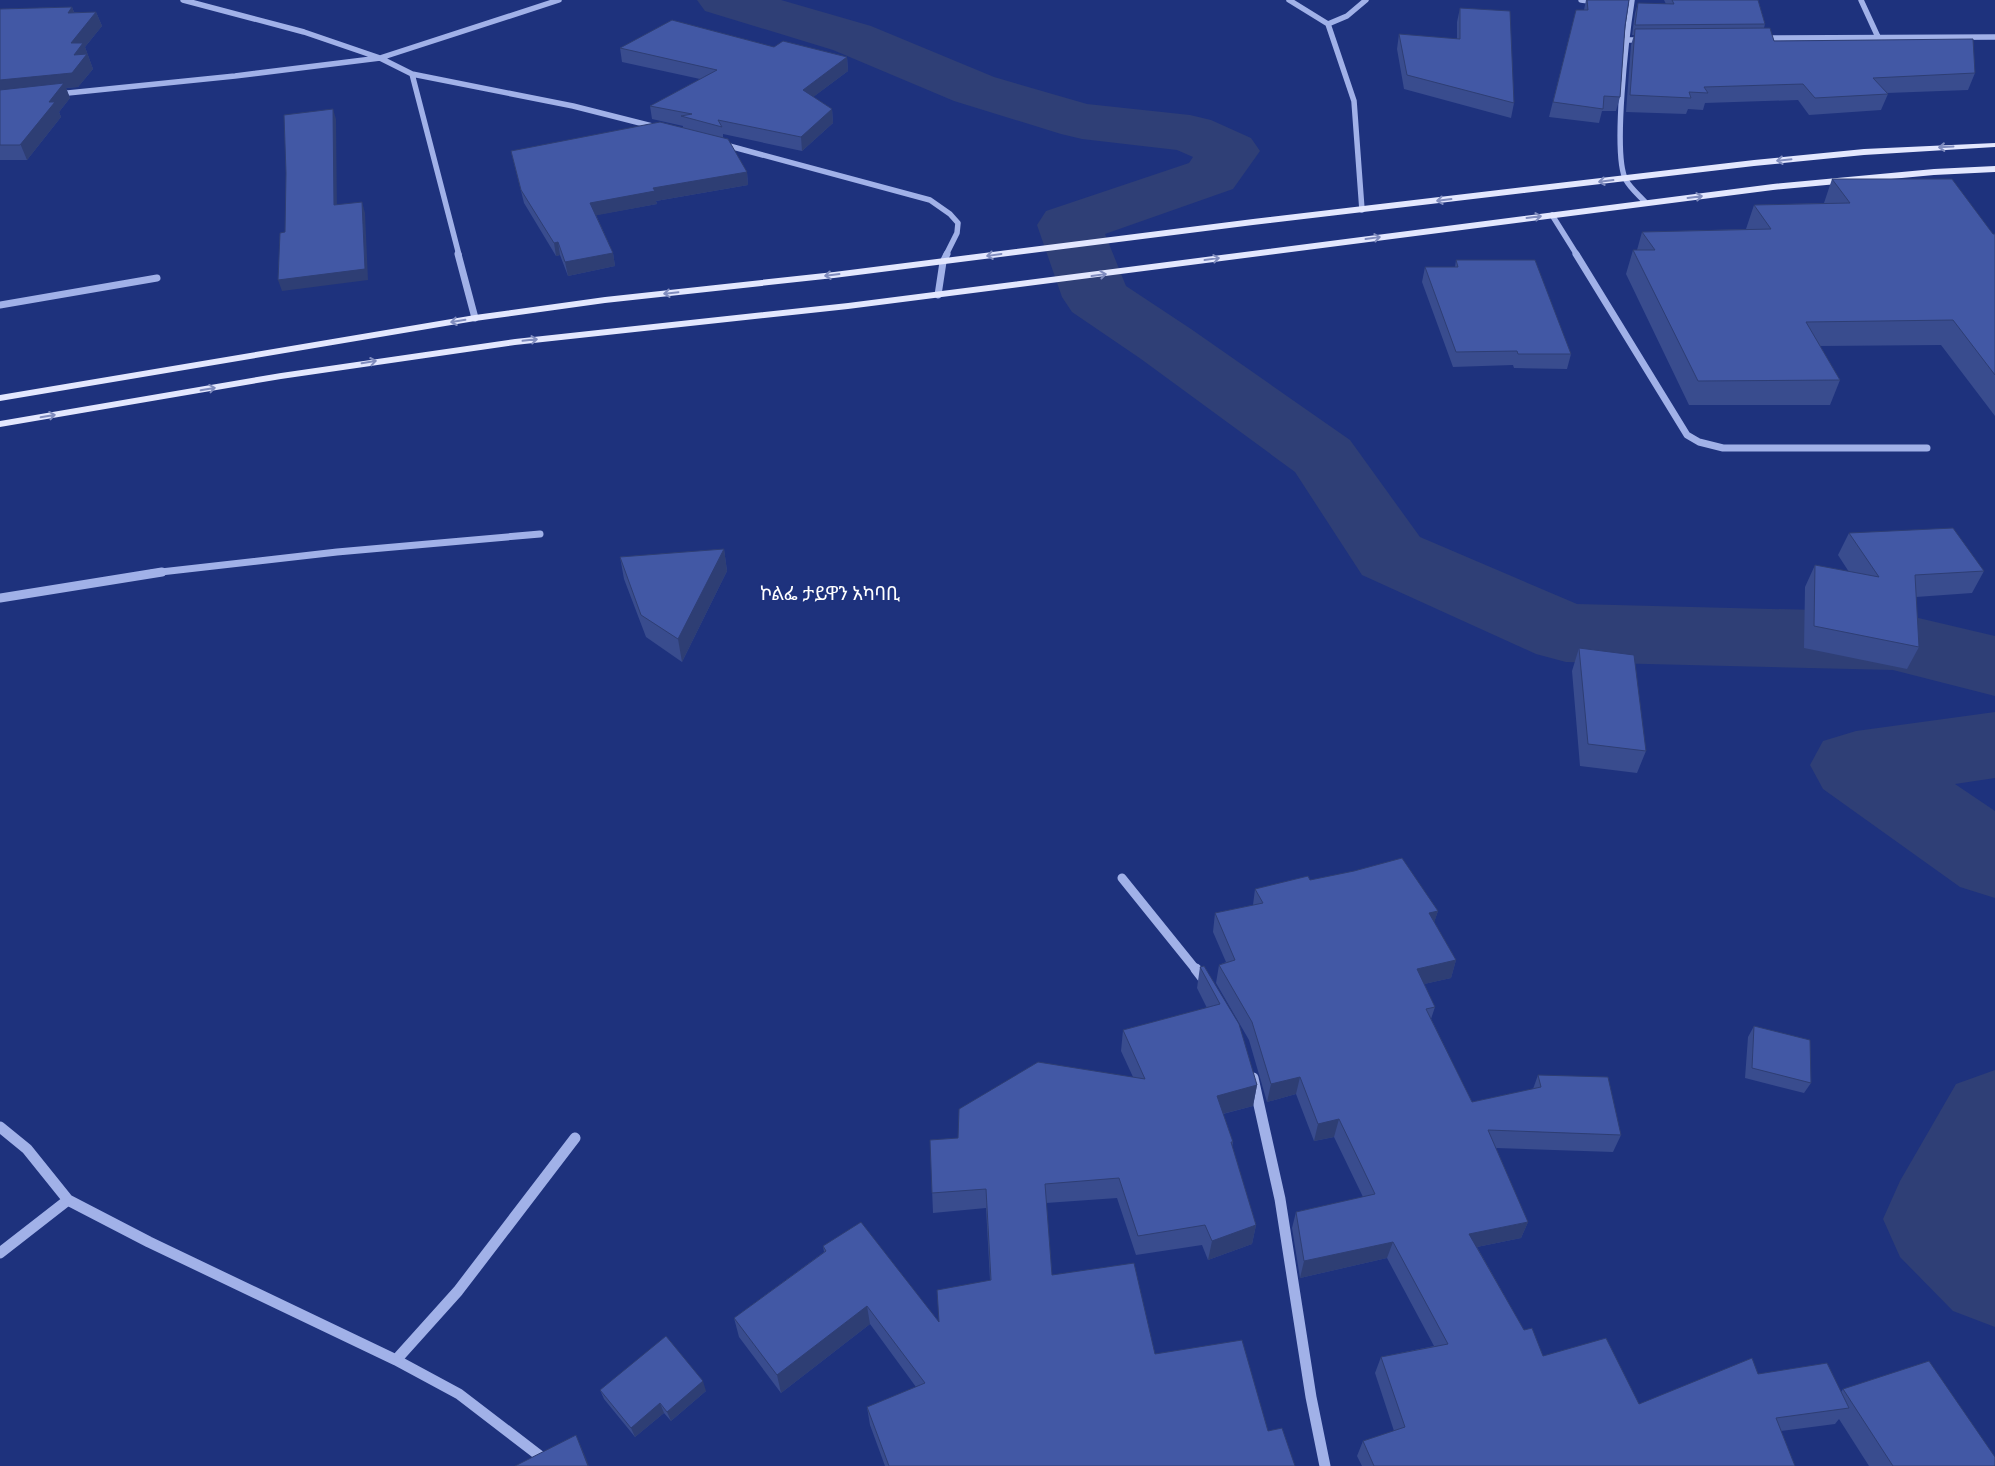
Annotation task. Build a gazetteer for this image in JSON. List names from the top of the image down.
{
  "districts": ["ኮልፌ ታይዋን አካባቢ"]
}
